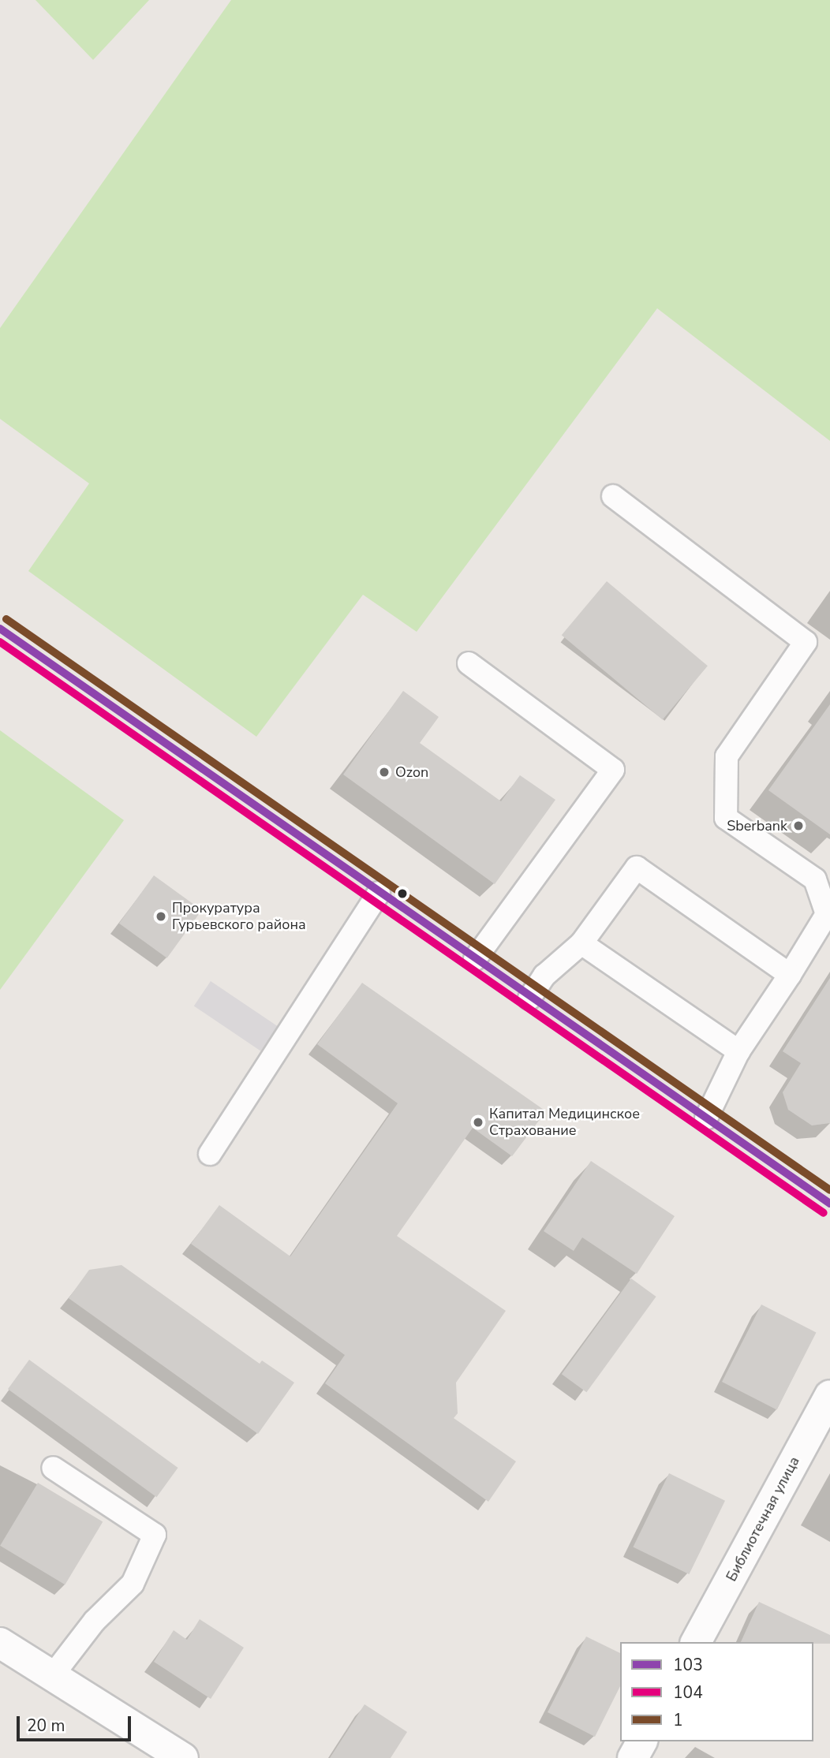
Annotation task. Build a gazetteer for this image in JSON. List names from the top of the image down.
{
  "streets": {
    "street": ["Библиотечная улица"]
  },
  "places": [
    "Ozon",
    "Sberbank",
    "Прокуратура Гурьевского района",
    "Капитал Медицинское Страхование"
  ],
  "lines": ["transit line 1", "transit line 103", "transit line 104"],
  "legend": ["103", "104", "1"],
  "scale_bar": "20 m"
}
